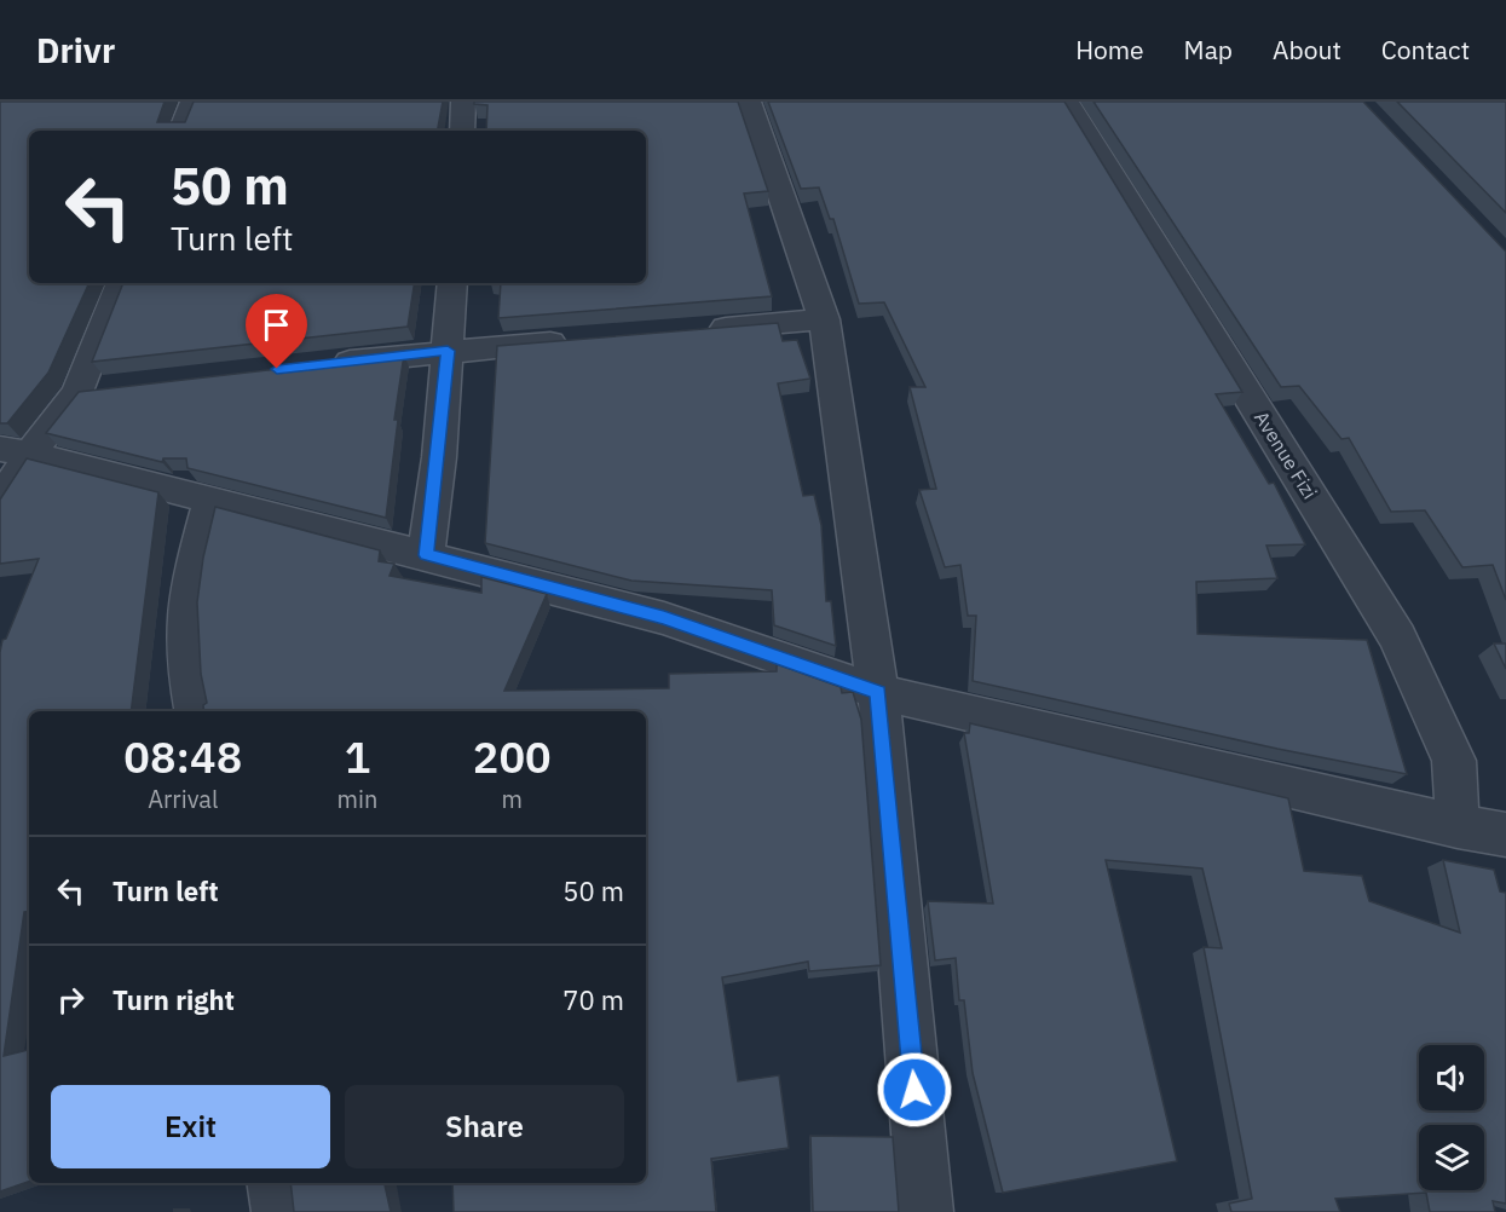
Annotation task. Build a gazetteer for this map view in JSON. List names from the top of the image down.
{
  "streets": {
    "street": ["Avenue Fizi"]
  },
  "page": {
    "header": "Drivr",
    "nav": [
      "Home",
      "Map",
      "About",
      "Contact"
    ],
    "turn": ["50 m", "Turn left"],
    "eta": [
      "08:48",
      "Arrival",
      "1",
      "min",
      "200",
      "m"
    ],
    "list": [
      {
        "name": "Turn left",
        "value": "50 m"
      },
      {
        "name": "Turn right",
        "value": "70 m"
      }
    ],
    "buttons": ["Exit", "Share"]
  }
}
